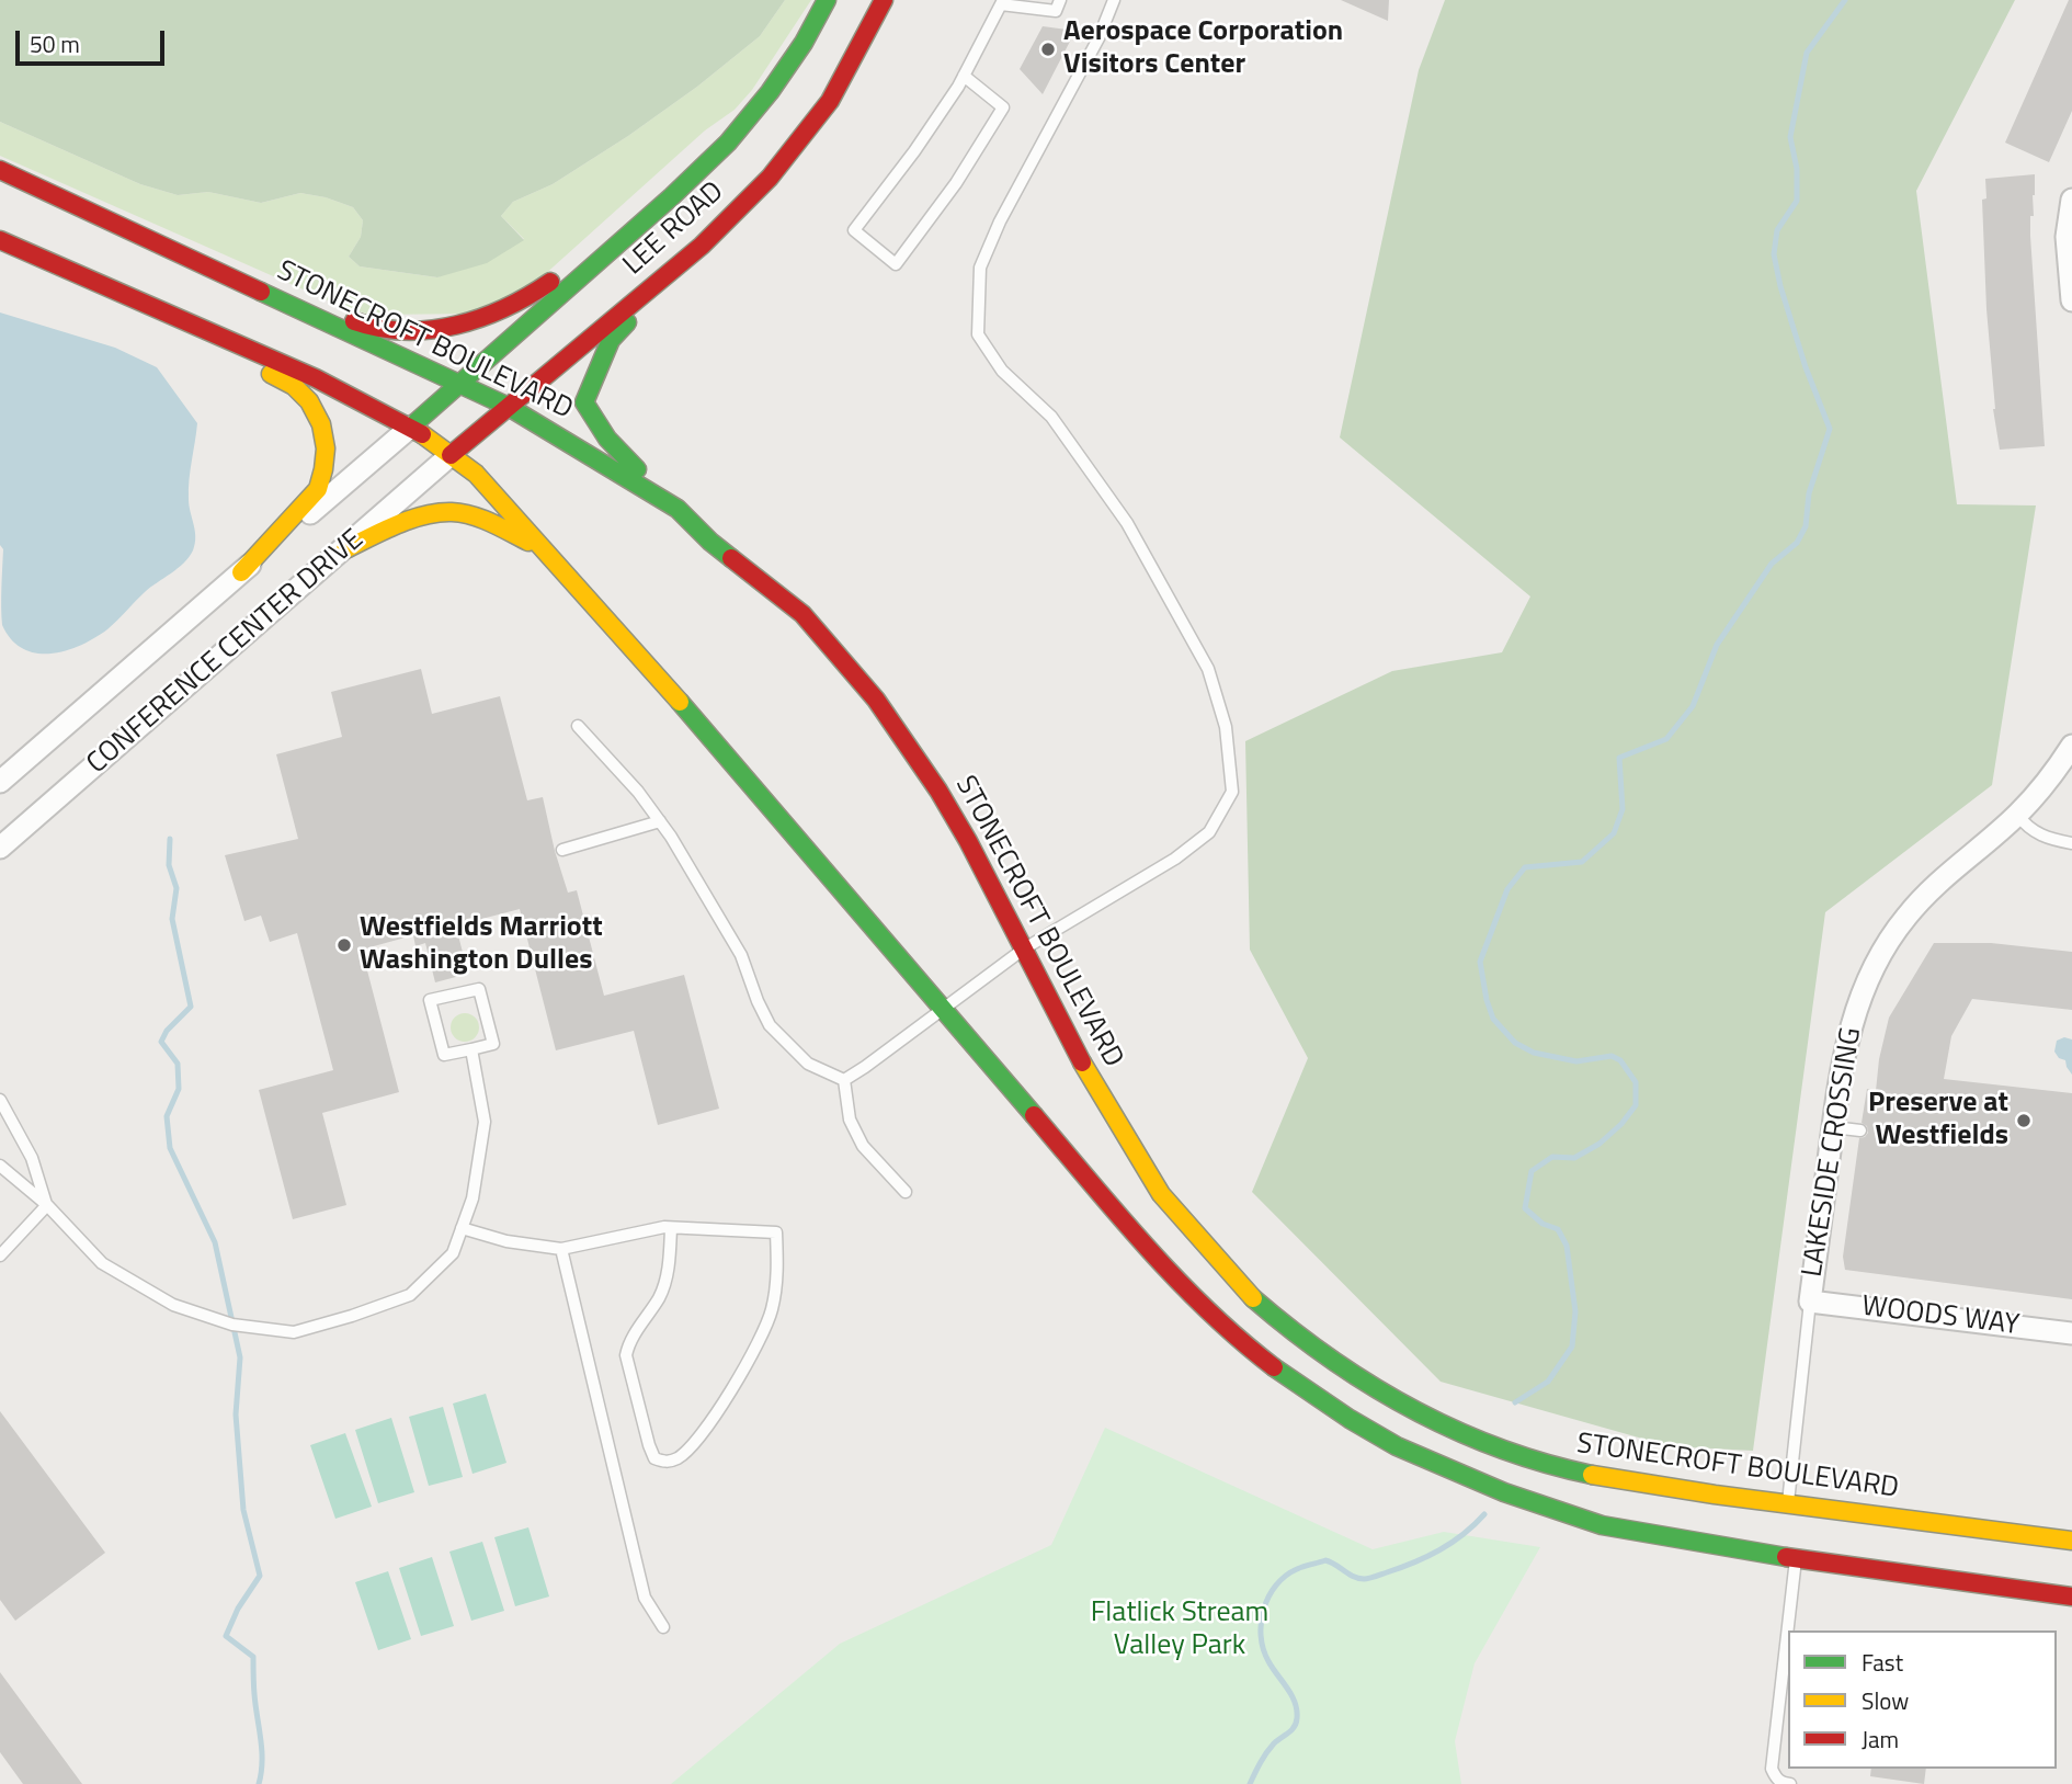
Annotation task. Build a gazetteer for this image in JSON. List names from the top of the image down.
{
  "streets": {
    "main road": ["LEE ROAD", "STONECROFT BOULEVARD"],
    "street": ["CONFERENCE CENTER DRIVE", "LAKESIDE CROSSING", "WOODS WAY"]
  },
  "crossings": [
    ["LEE ROAD", "STONECROFT BOULEVARD"],
    ["LEE ROAD", "CONFERENCE CENTER DRIVE"],
    ["STONECROFT BOULEVARD", "LAKESIDE CROSSING"],
    ["LAKESIDE CROSSING", "WOODS WAY"]
  ],
  "parks": ["Flatlick Stream Valley Park"],
  "places": ["Aerospace Corporation Visitors Center", "Westfields Marriott Washington Dulles", "Preserve at Westfields"],
  "legend": ["Fast", "Slow", "Jam"],
  "scale_bar": "50 m"
}
